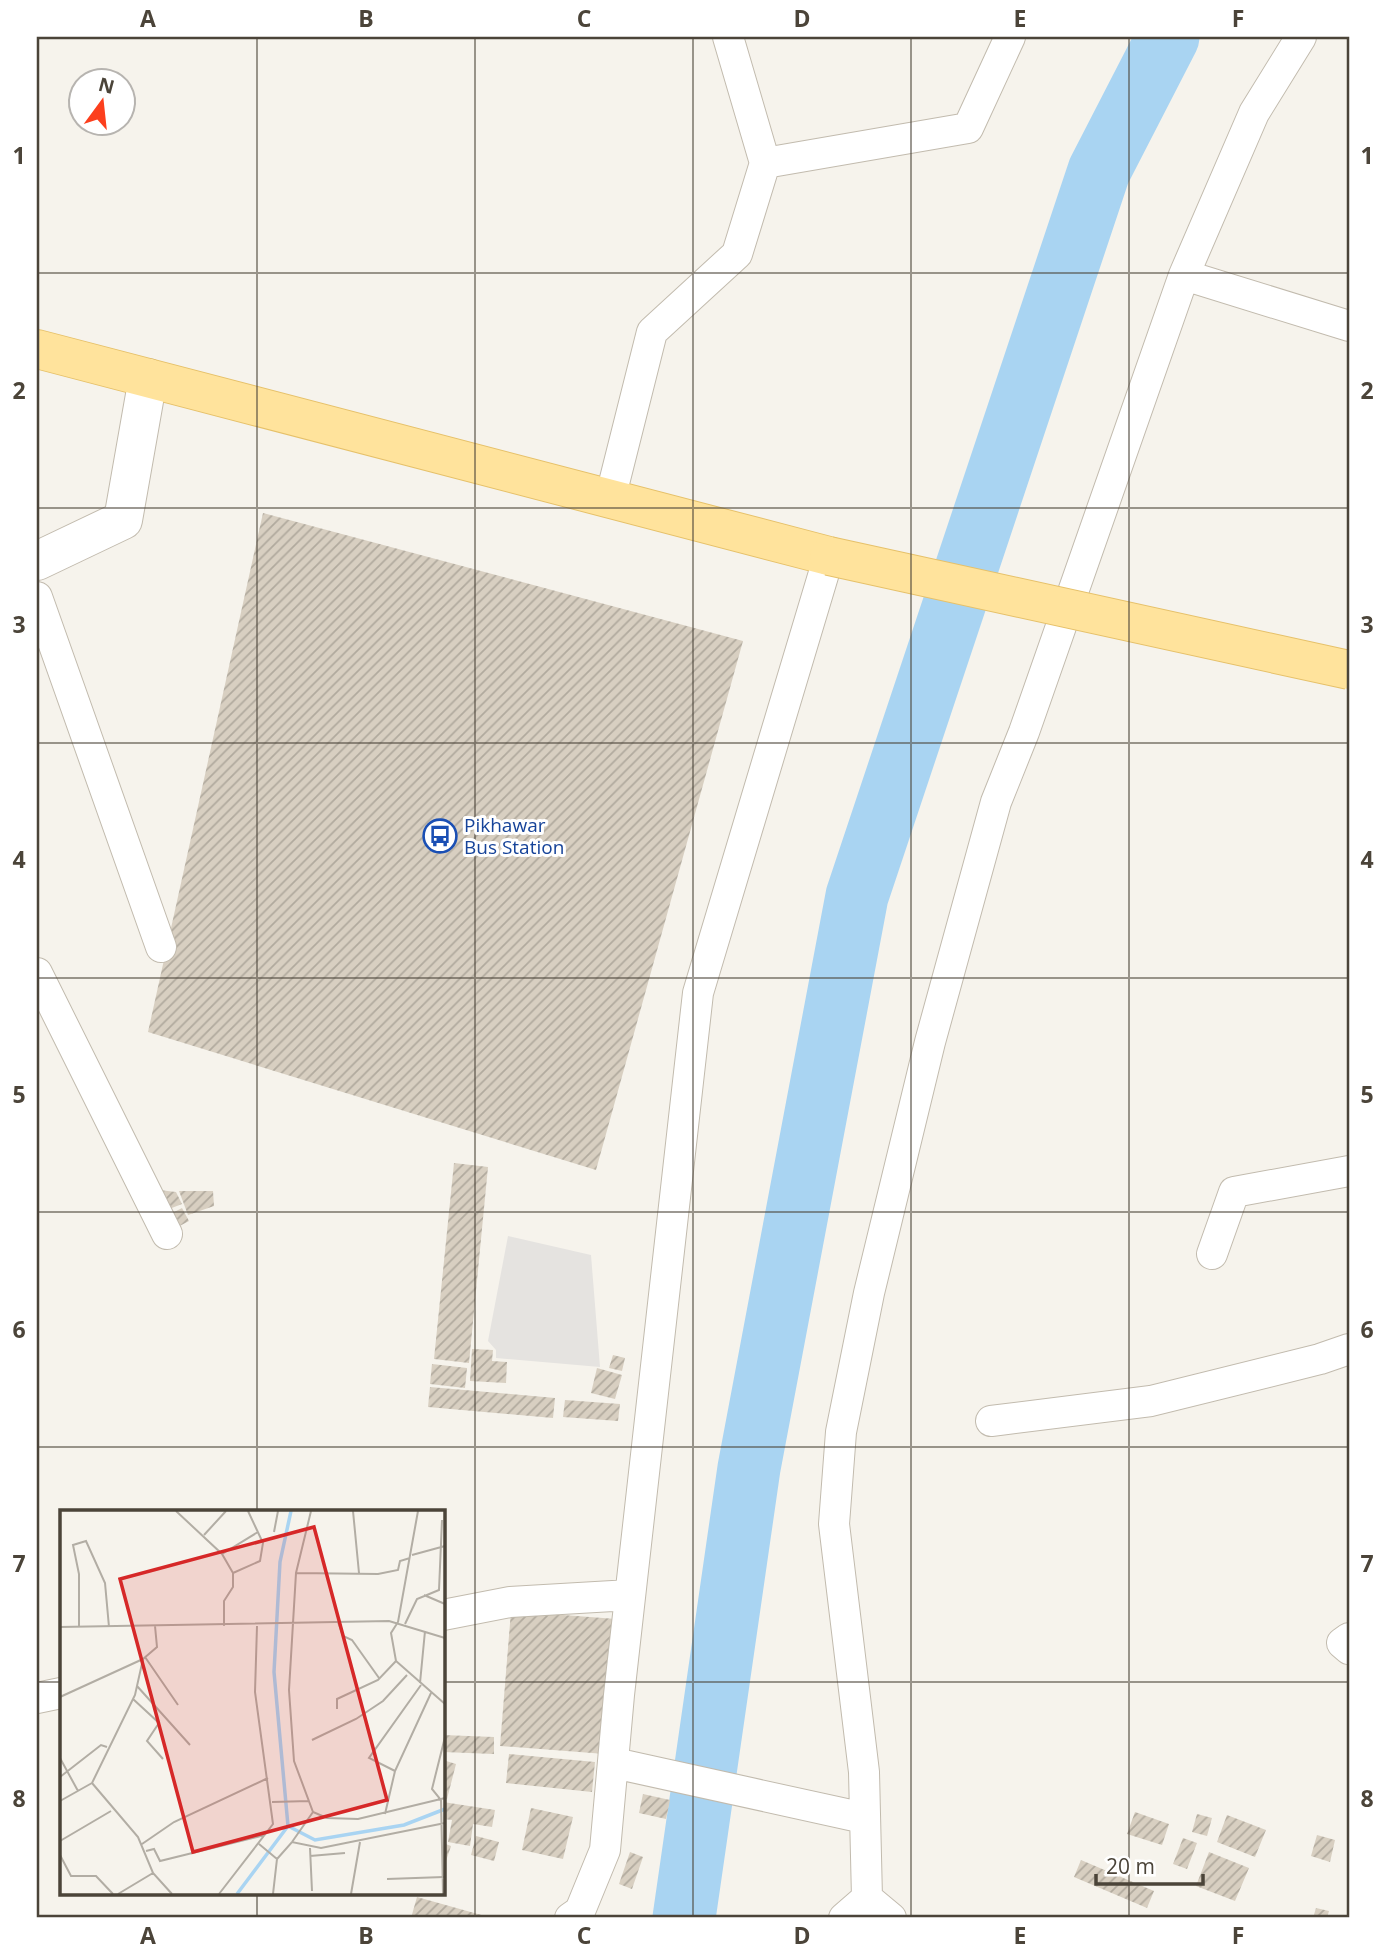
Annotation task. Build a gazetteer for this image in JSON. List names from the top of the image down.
{
  "places": {
    "bus stop": ["Pikhawar Bus Station"]
  },
  "scale_bar": "20 m",
  "north": "top",
  "grid": {
    "columns": [
      "A",
      "B",
      "C",
      "D",
      "E",
      "F"
    ],
    "rows": [
      "1",
      "2",
      "3",
      "4",
      "5",
      "6",
      "7",
      "8"
    ]
  }
}
